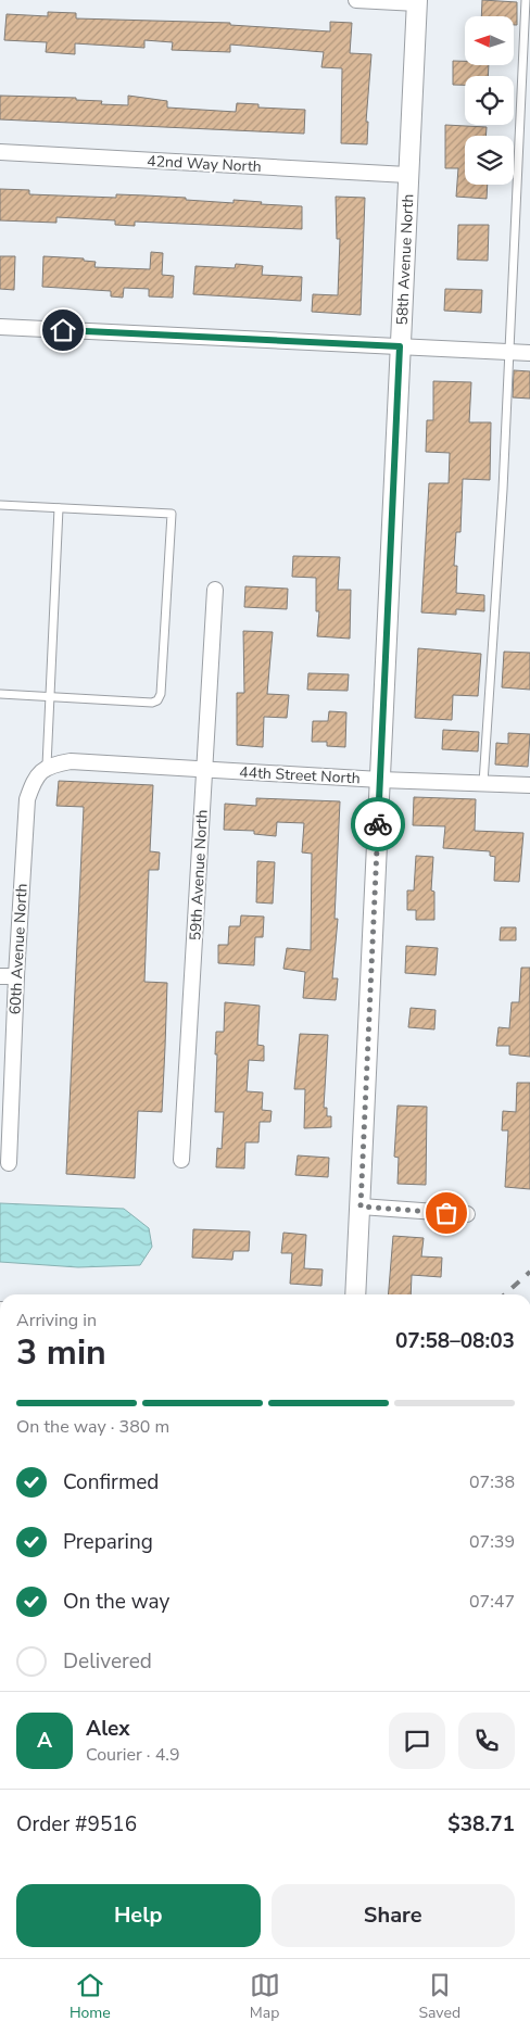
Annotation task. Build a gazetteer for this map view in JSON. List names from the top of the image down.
{
  "streets": {
    "street": [
      "42nd Way North",
      "58th Avenue North",
      "44th Street North",
      "59th Avenue North",
      "60th Avenue North"
    ]
  },
  "crossings": [
    ["42nd Way North", "58th Avenue North"],
    ["58th Avenue North", "44th Street North"],
    ["44th Street North", "59th Avenue North"],
    ["44th Street North", "60th Avenue North"]
  ],
  "north": "left",
  "page": {
    "heading": ["3 min", "Arriving in", "07:58–08:03"],
    "panel": [
      "Alex",
      "Courier · 4.9",
      "Order #9516",
      "$38.71"
    ],
    "bar": "On the way · 380 m",
    "list": [
      ["Confirmed", "07:38"],
      ["Preparing", "07:39"],
      ["On the way", "07:47"],
      "Delivered"
    ],
    "round": "A",
    "buttons": ["Help", "Share"],
    "tabs": ["Home", "Map", "Saved"]
  }
}
